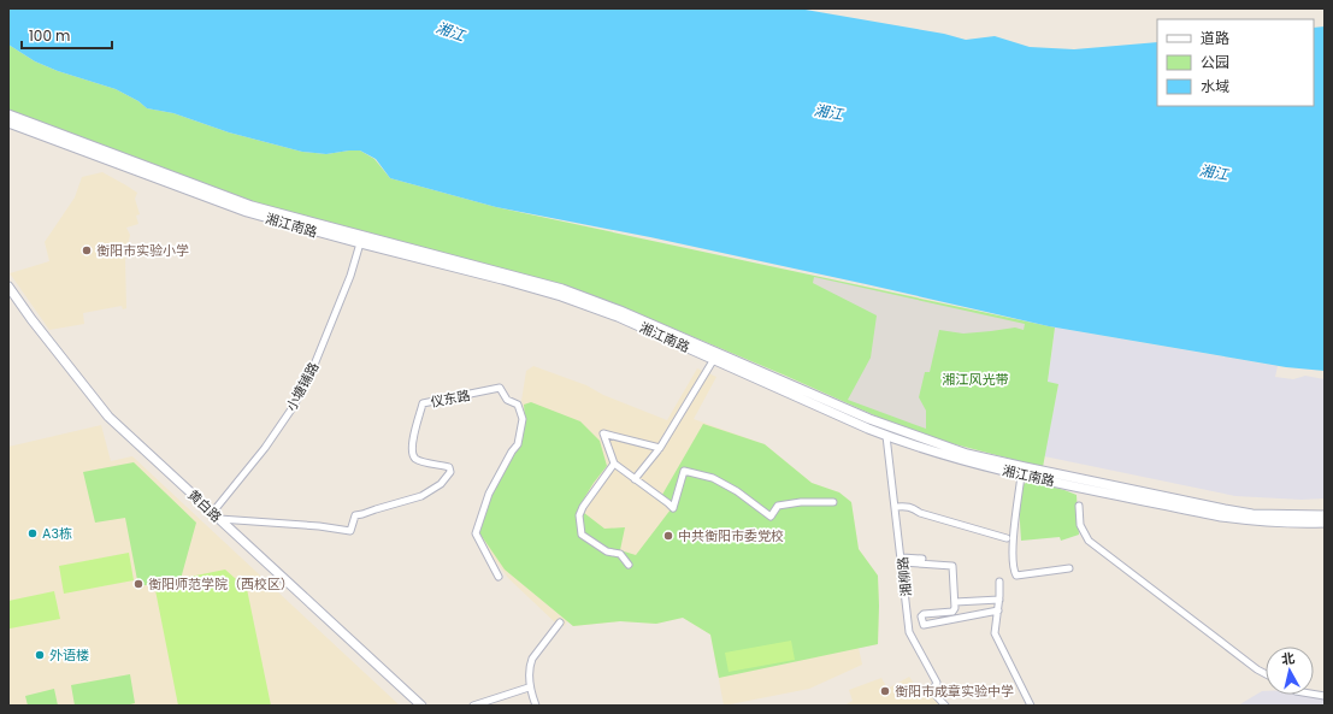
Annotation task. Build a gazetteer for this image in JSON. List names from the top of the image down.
{
  "streets": {
    "main road": ["湘江南路", "黄白路"],
    "street": ["小塘铺路", "仪东路", "湘柳路"]
  },
  "crossings": [
    ["湘江南路", "小塘铺路"],
    ["湘江南路", "湘柳路"],
    ["小塘铺路", "仪东路"],
    ["小塘铺路", "黄白路"],
    ["仪东路", "黄白路"]
  ],
  "water": ["湘江"],
  "parks": ["湘江风光带"],
  "places": [
    "衡阳市实验小学",
    "A3栋",
    "中共衡阳市委党校",
    "衡阳师范学院（西校区）",
    "外语楼",
    "衡阳市成章实验中学"
  ],
  "legend": ["道路", "公园", "水域"],
  "scale_bar": "100 m",
  "north": "top"
}
